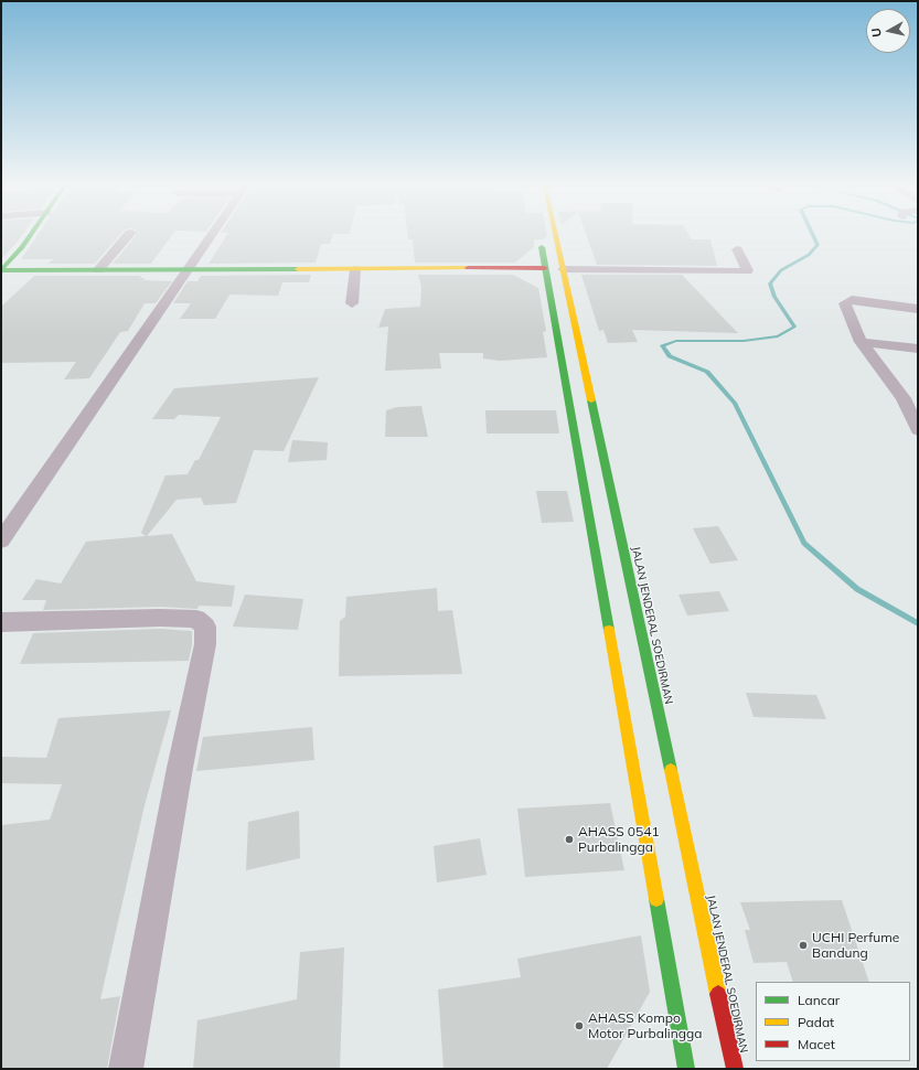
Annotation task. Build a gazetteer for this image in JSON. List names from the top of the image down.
{
  "streets": {
    "main road": ["JALAN JENDERAL SOEDIRMAN"]
  },
  "places": ["AHASS 0541 Purbalingga", "UCHI Perfume Bandung", "AHASS Kompo Motor Purbalingga"],
  "legend": ["Lancar", "Padat", "Macet"],
  "north": "left"
}
